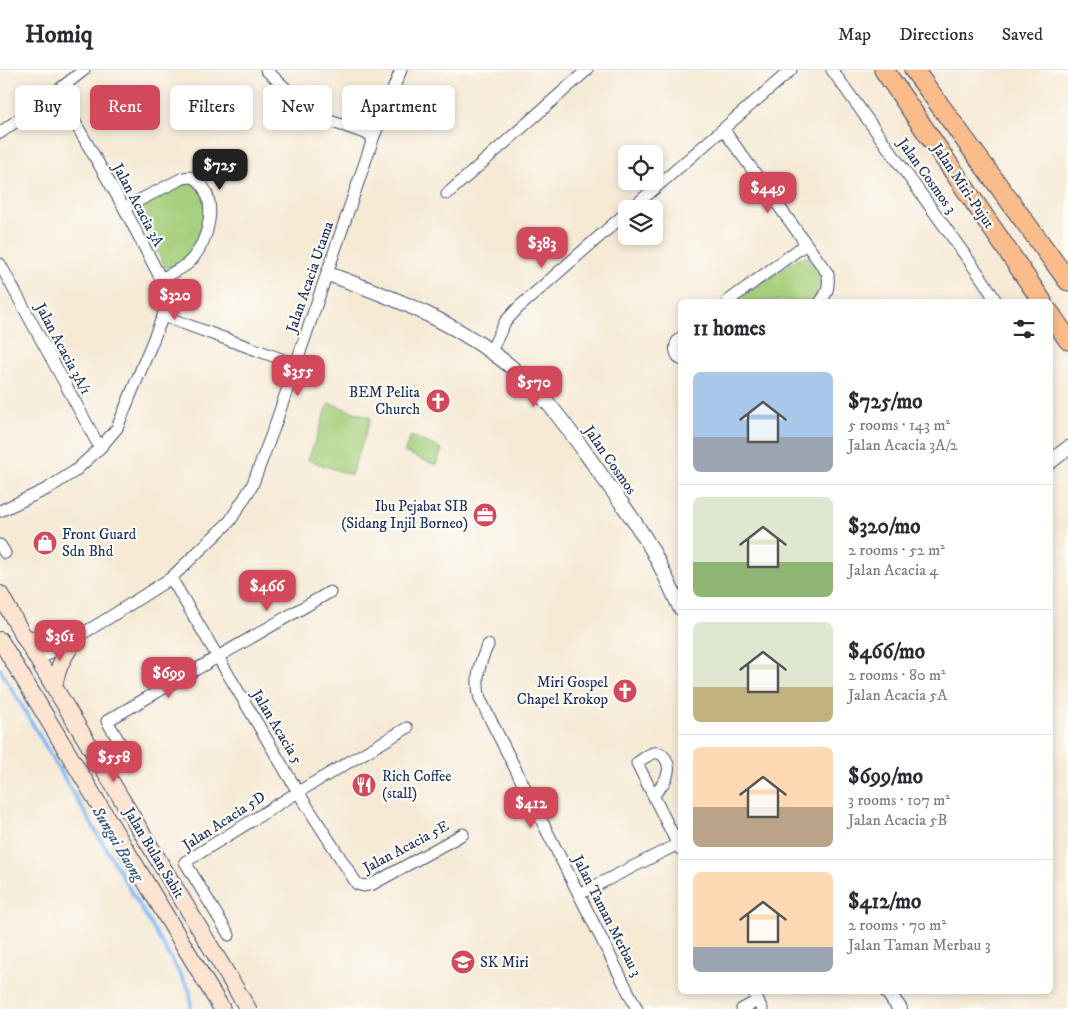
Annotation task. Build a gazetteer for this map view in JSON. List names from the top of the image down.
{
  "streets": {
    "highway": ["Jalan Miri-Pujut"],
    "main road": ["Jalan Bulan Sabit"],
    "street": [
      "Jalan Cosmos 3",
      "Jalan Acacia 3A",
      "Jalan Acacia Utama",
      "Jalan Acacia 3A/1",
      "Jalan Cosmos",
      "Jalan Acacia 5",
      "Jalan Acacia 5D",
      "Jalan Acacia 5E",
      "Jalan Taman Merbau 3"
    ]
  },
  "crossings": [
    ["Jalan Acacia 3A", "Jalan Acacia 3A/1"],
    ["Jalan Acacia Utama", "Jalan Cosmos"],
    ["Jalan Acacia Utama", "Jalan Acacia 5"],
    ["Jalan Acacia Utama", "Jalan Bulan Sabit"],
    ["Jalan Acacia 5", "Jalan Acacia 5D"],
    ["Jalan Acacia 5", "Jalan Acacia 5E"]
  ],
  "water": ["Sungai Baong"],
  "places": {
    "church": ["BEM Pelita Church", "Miri Gospel Chapel Krokop"],
    "office": ["Ibu Pejabat SIB (Sidang Injil Borneo)"],
    "shop": ["Front Guard Sdn Bhd"],
    "restaurant": ["Rich Coffee (stall)"],
    "school or university": ["SK Miri"]
  },
  "page": {
    "header": "Homiq",
    "nav": ["Map", "Directions", "Saved"],
    "chip": [
      "Buy",
      "Rent",
      "Filters",
      "New",
      "Apartment"
    ],
    "price": [
      "$725",
      "$449",
      "$383",
      "$320",
      "$355",
      "$570",
      "$466",
      "$361",
      "$699",
      "$558",
      "$412"
    ],
    "heading": "11 homes",
    "list": [
      {
        "name": "$725/mo",
        "note": "5 rooms · 143 m² · Jalan Acacia 3A/2"
      },
      {
        "name": "$320/mo",
        "note": "2 rooms · 52 m² · Jalan Acacia 4"
      },
      {
        "name": "$466/mo",
        "note": "2 rooms · 80 m² · Jalan Acacia 5A"
      },
      {
        "name": "$699/mo",
        "note": "3 rooms · 107 m² · Jalan Acacia 5B"
      },
      {
        "name": "$412/mo",
        "note": "2 rooms · 70 m² · Jalan Taman Merbau 3"
      }
    ]
  }
}
